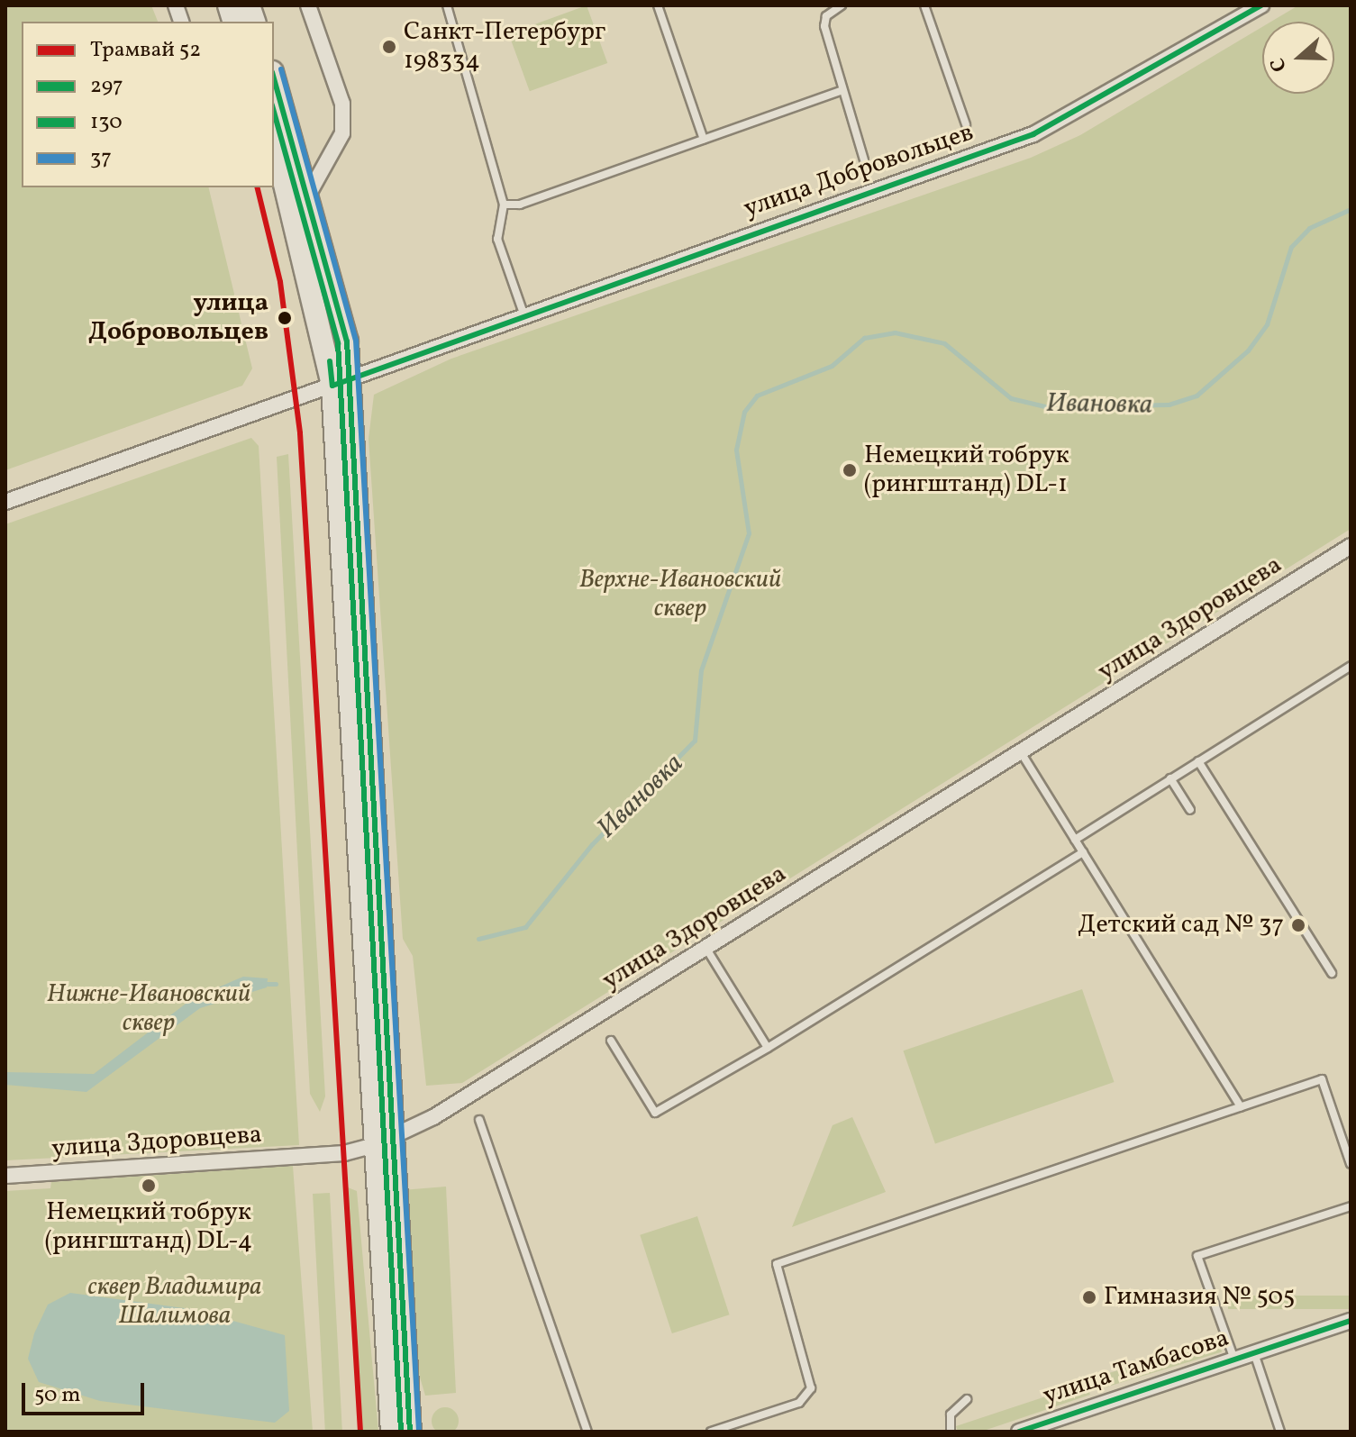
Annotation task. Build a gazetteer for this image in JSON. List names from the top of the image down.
{
  "streets": {
    "street": ["улица Добровольцев", "улица Здоровцева", "улица Тамбасова"]
  },
  "water": ["Ивановка"],
  "parks": ["Верхне-Ивановский сквер", "Нижне-Ивановский сквер", "сквер Владимира Шалимова"],
  "places": [
    "Санкт-Петербург 198334",
    "улица Добровольцев",
    "Немецкий тобрук (рингштанд) DL-1",
    "Детский сад № 37",
    "Немецкий тобрук (рингштанд) DL-4",
    "Гимназия № 505"
  ],
  "lines": [
    "transit line 297",
    "transit line 37",
    "transit line 130",
    "tram line 52"
  ],
  "legend": [
    "Трамвай 52",
    "297",
    "130",
    "37"
  ],
  "scale_bar": "50 m",
  "north": "left"
}
